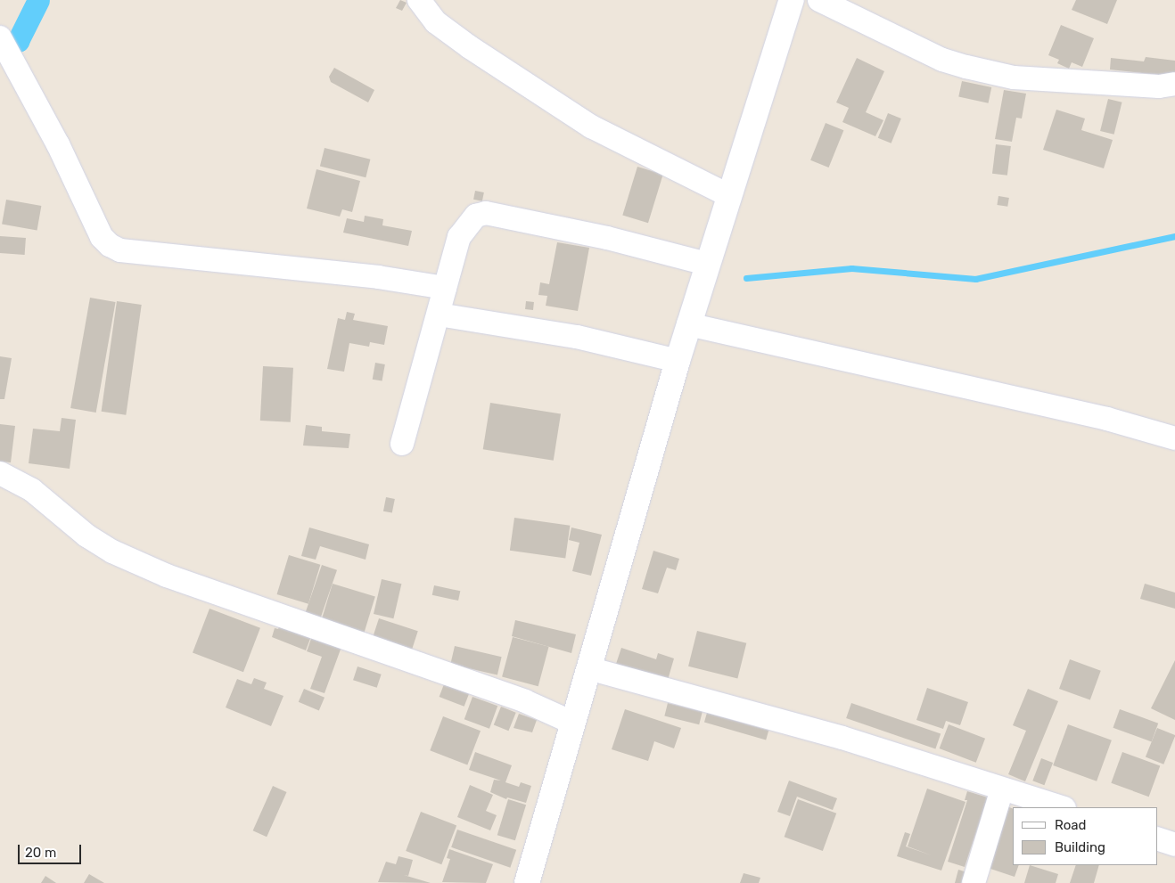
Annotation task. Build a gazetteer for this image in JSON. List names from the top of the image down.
{
  "legend": ["Road", "Building"],
  "scale_bar": "20 m"
}
